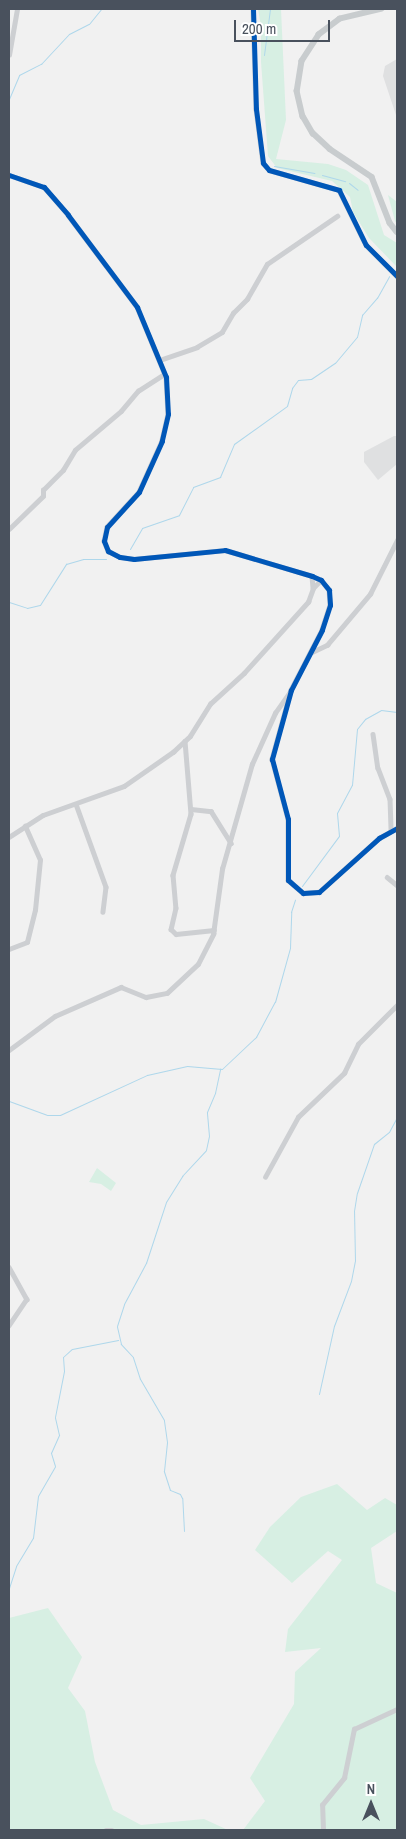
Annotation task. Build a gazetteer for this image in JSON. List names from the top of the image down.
{
  "scale_bar": "200 m",
  "north": "top"
}
